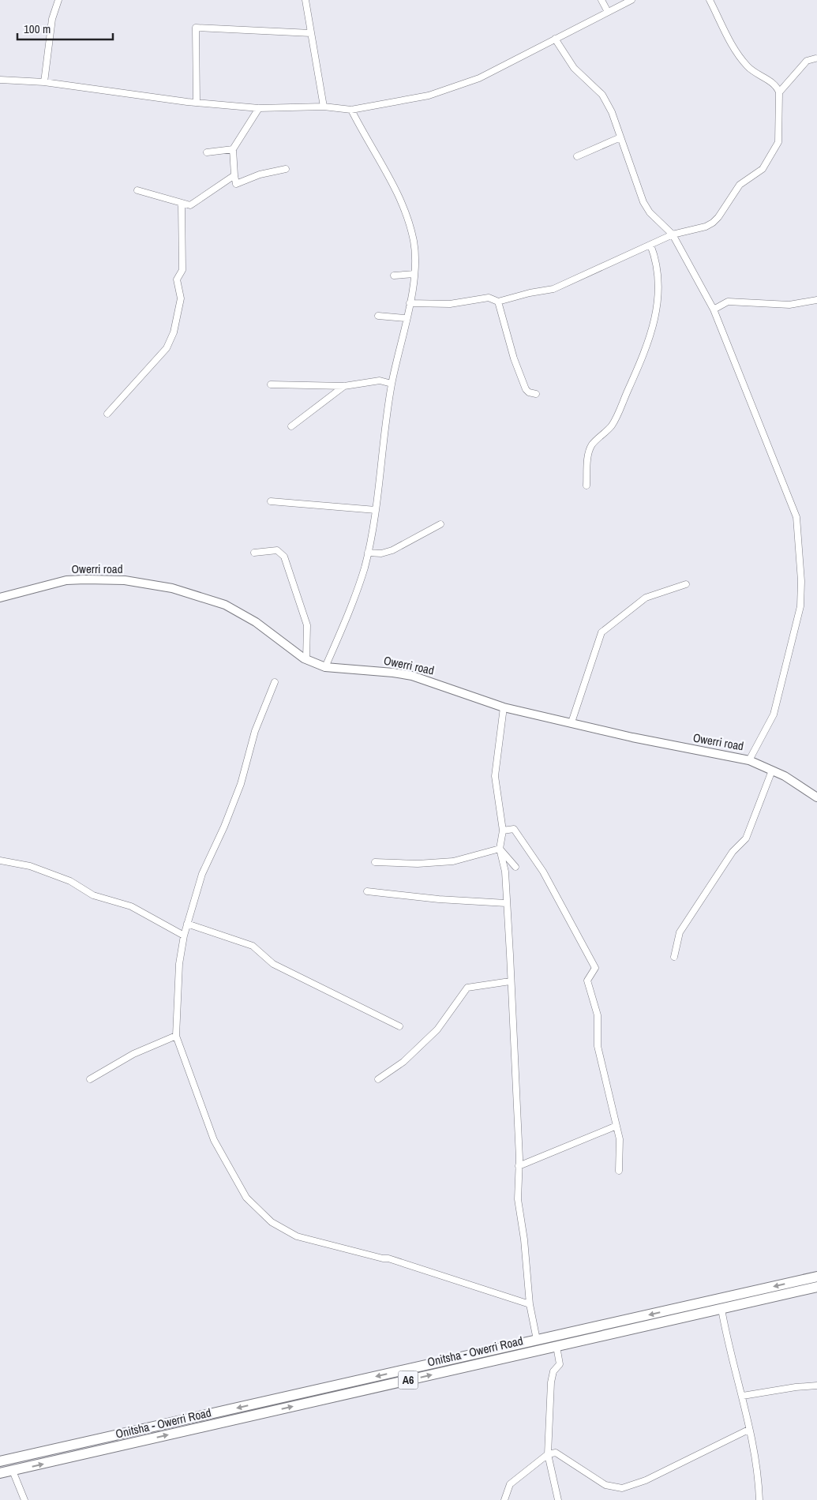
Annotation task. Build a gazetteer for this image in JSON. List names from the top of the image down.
{
  "streets": {
    "highway": ["Onitsha - Owerri Road", "A6"],
    "main road": ["Owerri road"]
  },
  "scale_bar": "100 m"
}
